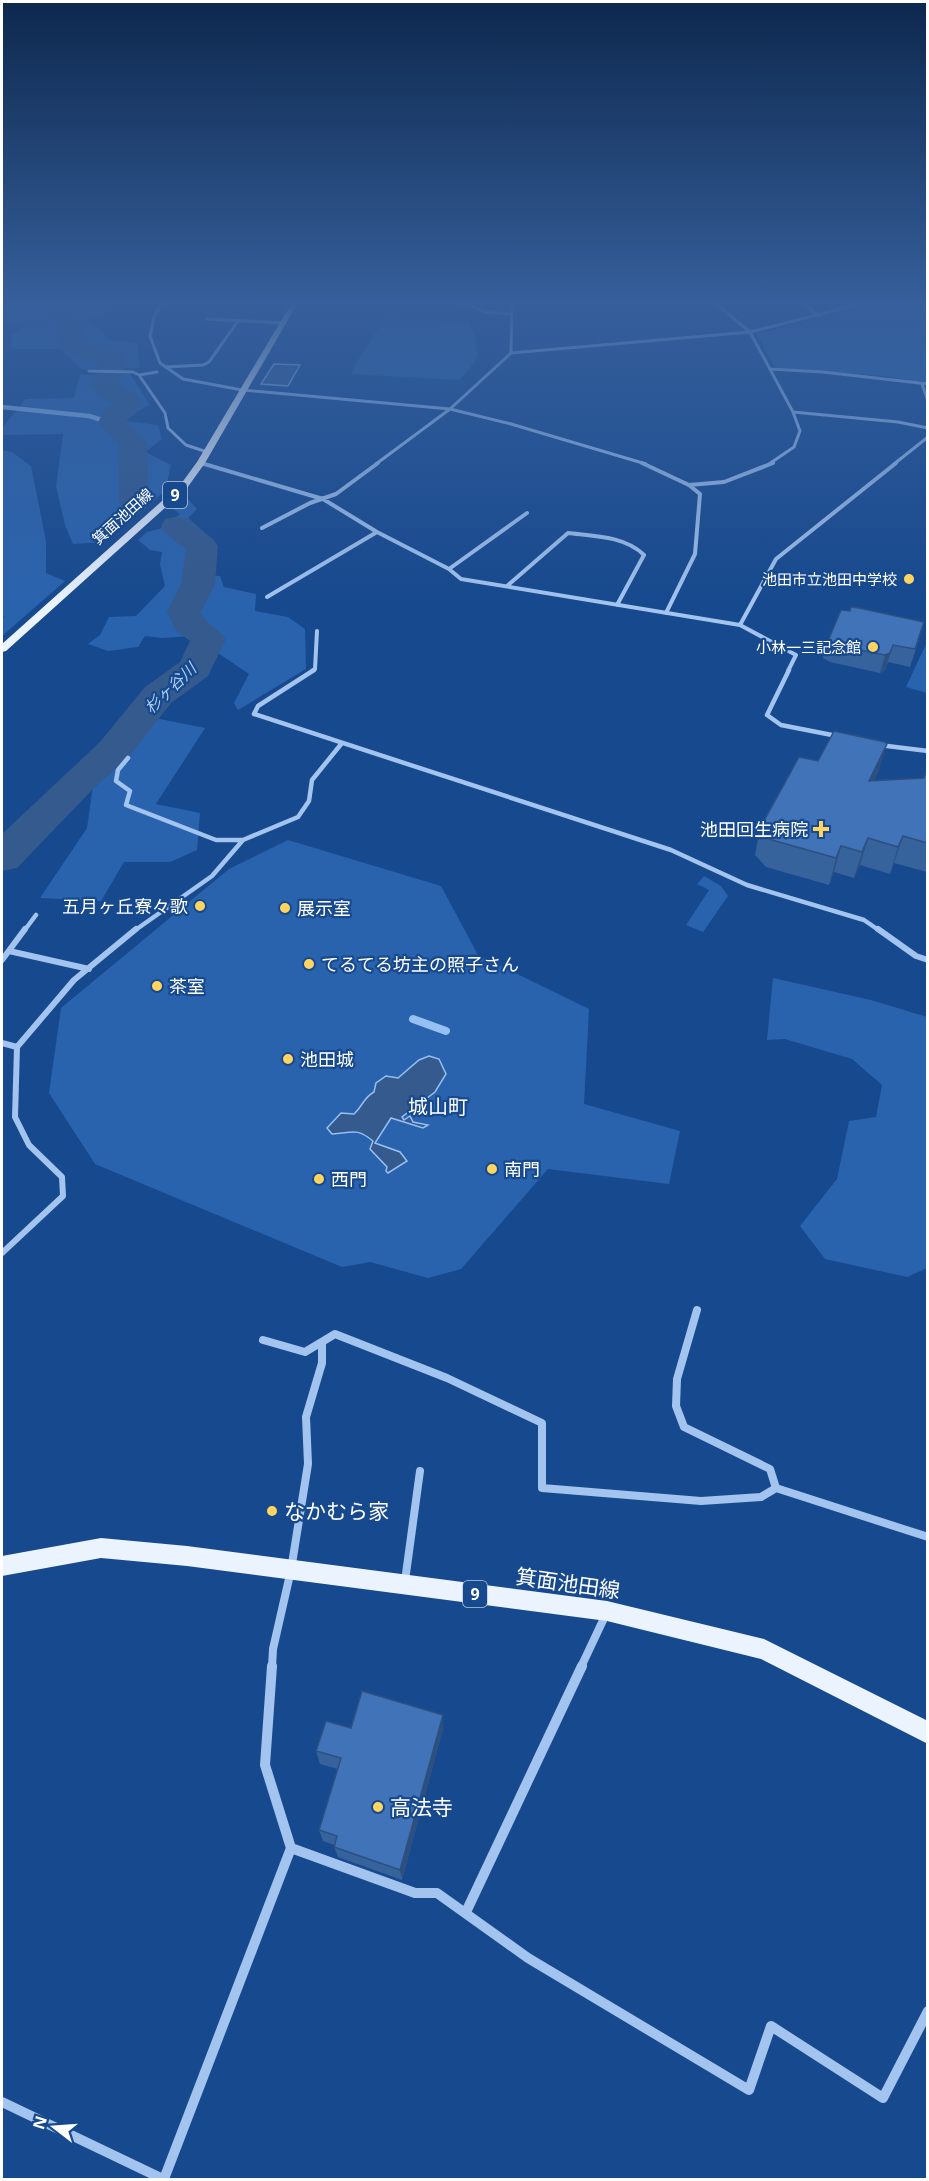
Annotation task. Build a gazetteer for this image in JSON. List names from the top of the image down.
{
  "streets": {
    "main road": ["9", "箕面池田線"]
  },
  "districts": ["城山町"],
  "water": ["杉ヶ谷川"],
  "places": {
    "other": [
      "池田市立池田中学校",
      "小林一三記念館",
      "五月ヶ丘寮々歌",
      "展示室",
      "てるてる坊主の照子さん",
      "茶室",
      "池田城",
      "南門",
      "西門",
      "なかむら家",
      "高法寺"
    ],
    "health": ["池田回生病院"]
  },
  "north": "left"
}
